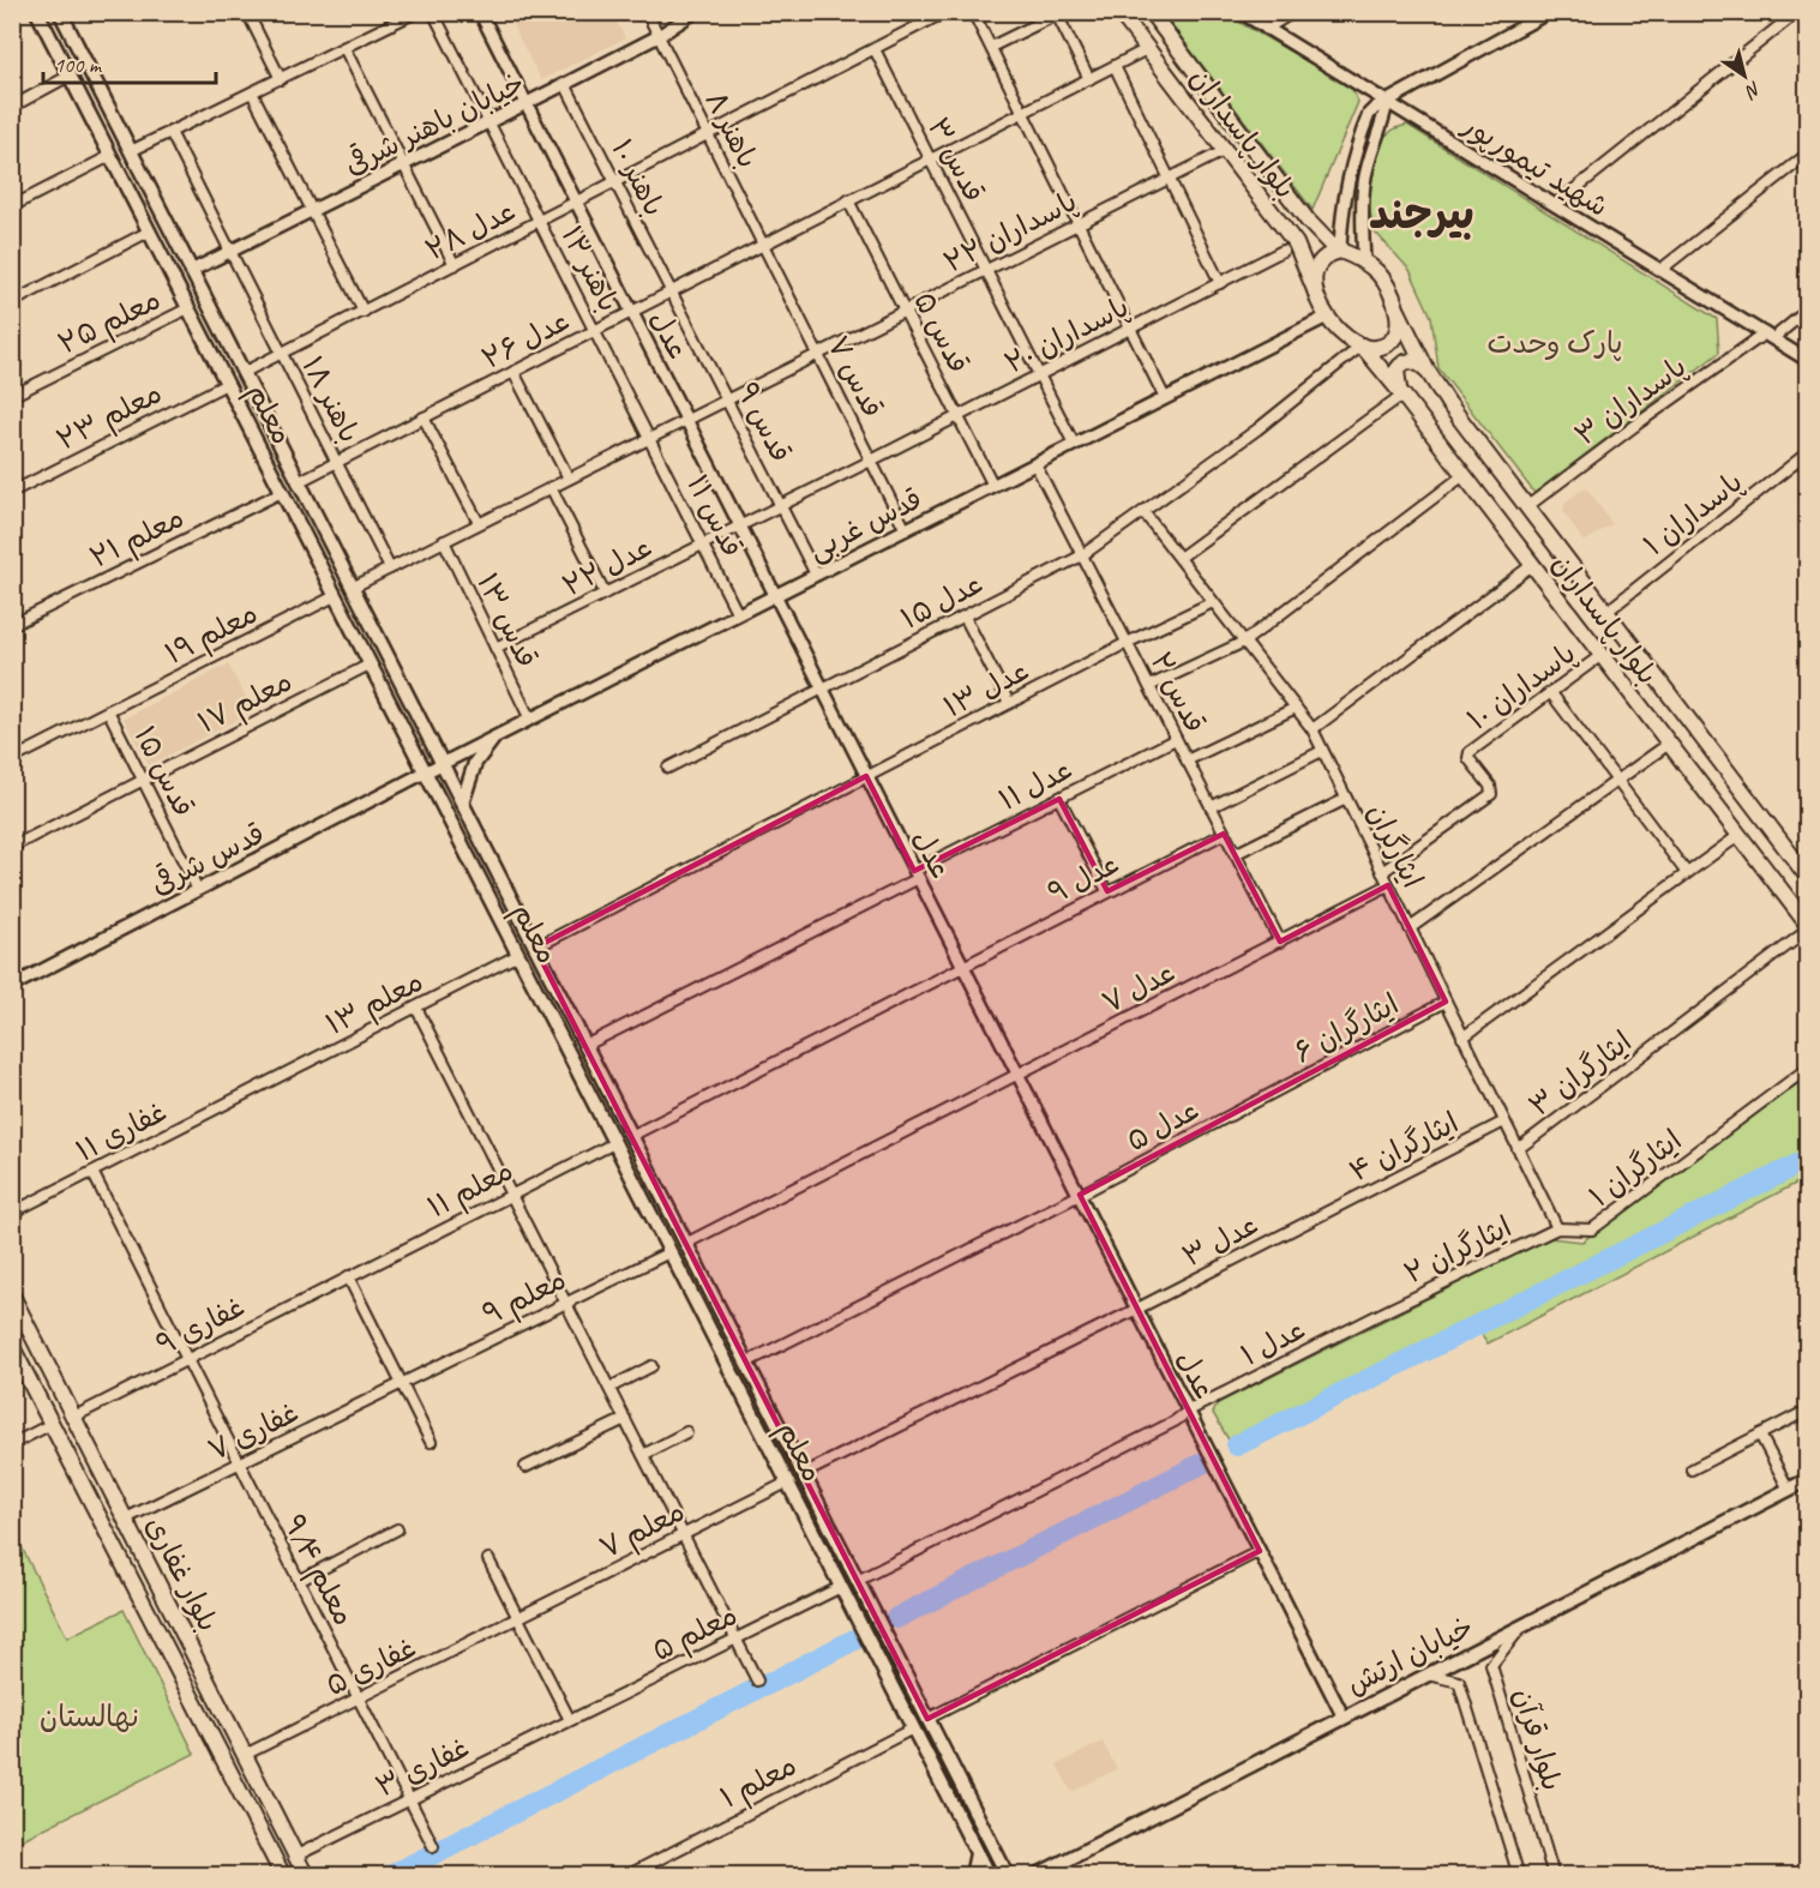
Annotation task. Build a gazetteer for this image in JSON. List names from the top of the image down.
{
  "streets": {
    "main road": [
      "بلوار پاسداران",
      "معلم",
      "بلوار غفاری",
      "خیابان ارتش"
    ],
    "street": [
      "خیابان باهنر شرقی",
      "باهنر ۸",
      "قدس ۳",
      "شهید تیمورپور",
      "باهنر ۱۰",
      "عدل ۲۸",
      "پاسداران ۲۲",
      "باهنر ۱۲",
      "معلم ۲۵",
      "قدس ۵",
      "عدل",
      "پاسداران ۲۰",
      "عدل ۲۶",
      "قدس ۷",
      "باهنر ۱۸",
      "پاسداران ۳",
      "معلم ۲۳",
      "قدس ۹",
      "پاسداران ۱",
      "قدس ۱۱",
      "قدس غربی",
      "معلم ۲۱",
      "عدل ۲۲",
      "عدل ۱۵",
      "قدس ۱۳",
      "معلم ۱۹",
      "پاسداران ۱۰",
      "عدل ۱۳",
      "قدس ۲",
      "معلم ۱۷",
      "قدس ۱۵",
      "عدل ۱۱",
      "ایثارگران",
      "قدس شرقی",
      "عدل ۹",
      "عدل ۷",
      "معلم ۱۳",
      "ایثارگران ۶",
      "ایثارگران ۳",
      "عدل ۵",
      "غفاری ۱۱",
      "ایثارگران ۴",
      "ایثارگران ۱",
      "معلم ۱۱",
      "عدل ۳",
      "ایثارگران ۲",
      "معلم ۹",
      "غفاری ۹",
      "عدل ۱",
      "غفاری ۷",
      "معلم ۷",
      "معلم ۹/۴",
      "معلم ۵",
      "غفاری ۵",
      "بلوار قرآن",
      "غفاری ۳",
      "معلم ۱"
    ]
  },
  "crossings": [
    ["خیابان باهنر شرقی", "باهنر ۸"],
    ["خیابان باهنر شرقی", "باهنر ۱۰"],
    ["خیابان باهنر شرقی", "باهنر ۱۲"],
    ["خیابان باهنر شرقی", "عدل"],
    ["خیابان باهنر شرقی", "باهنر ۱۸"],
    ["خیابان باهنر شرقی", "معلم"],
    ["باهنر ۸", "عدل ۲۸"],
    ["باهنر ۸", "عدل ۲۶"],
    ["باهنر ۸", "قدس ۷"],
    ["بلوار پاسداران", "پاسداران ۲۲"],
    ["بلوار پاسداران", "عدل ۲۶"],
    ["بلوار پاسداران", "پاسداران ۳"],
    ["بلوار پاسداران", "پاسداران ۱"],
    ["بلوار پاسداران", "قدس غربی"],
    ["بلوار پاسداران", "عدل ۱۵"],
    ["بلوار پاسداران", "پاسداران ۱۰"],
    ["قدس ۳", "عدل ۲۸"],
    ["قدس ۳", "پاسداران ۲۲"],
    ["قدس ۳", "پاسداران ۲۰"],
    ["قدس ۳", "عدل ۲۶"],
    ["قدس ۳", "قدس غربی"],
    ["شهید تیمورپور", "پاسداران ۳"],
    ["باهنر ۱۰", "عدل ۲۸"],
    ["باهنر ۱۰", "عدل ۲۶"],
    ["باهنر ۱۰", "قدس ۹"],
    ["عدل ۲۸", "باهنر ۱۲"],
    ["عدل ۲۸", "عدل"],
    ["عدل ۲۸", "باهنر ۱۸"],
    ["عدل ۲۸", "معلم"],
    ["پاسداران ۲۲", "باهنر ۱۲"],
    ["پاسداران ۲۲", "قدس ۵"],
    ["پاسداران ۲۲", "عدل"],
    ["پاسداران ۲۲", "قدس ۷"],
    ["پاسداران ۲۲", "باهنر ۱۸"],
    ["پاسداران ۲۲", "معلم"],
    ["پاسداران ۲۲", "قدس ۹"],
    ["پاسداران ۲۲", "قدس ۱۱"],
    ["پاسداران ۲۲", "قدس ۱۳"],
    ["باهنر ۱۲", "عدل ۲۶"],
    ["باهنر ۱۲", "قدس ۱۱"],
    ["معلم ۲۵", "معلم"],
    ["قدس ۵", "پاسداران ۲۰"],
    ["قدس ۵", "عدل ۲۶"],
    ["قدس ۵", "قدس غربی"],
    ["عدل", "عدل ۲۶"],
    ["عدل", "قدس غربی"],
    ["عدل", "عدل ۲۲"],
    ["عدل", "عدل ۱۵"],
    ["عدل", "عدل ۱۳"],
    ["عدل", "عدل ۱۱"],
    ["عدل", "عدل ۹"],
    ["عدل", "عدل ۷"],
    ["عدل", "عدل ۵"],
    ["عدل", "عدل ۳"],
    ["عدل", "عدل ۱"],
    ["عدل", "خیابان ارتش"],
    ["پاسداران ۲۰", "قدس ۷"],
    ["پاسداران ۲۰", "قدس ۹"],
    ["پاسداران ۲۰", "عدل ۲۲"],
    ["عدل ۲۶", "قدس ۷"],
    ["عدل ۲۶", "باهنر ۱۸"],
    ["عدل ۲۶", "معلم"],
    ["عدل ۲۶", "قدس ۹"],
    ["قدس ۷", "قدس غربی"],
    ["معلم", "معلم ۲۳"],
    ["معلم", "قدس غربی"],
    ["معلم", "معلم ۲۱"],
    ["معلم", "معلم ۱۹"],
    ["معلم", "عدل ۱۳"],
    ["معلم", "معلم ۱۷"],
    ["معلم", "عدل ۱۱"],
    ["معلم", "قدس شرقی"],
    ["معلم", "عدل ۹"],
    ["معلم", "عدل ۷"],
    ["معلم", "معلم ۱۳"],
    ["معلم", "عدل ۵"],
    ["معلم", "معلم ۱۱"],
    ["معلم", "عدل ۳"],
    ["معلم", "معلم ۹"],
    ["معلم", "عدل ۱"],
    ["معلم", "معلم ۷"],
    ["معلم", "معلم ۵"],
    ["معلم", "معلم ۱"],
    ["قدس ۹", "قدس غربی"],
    ["قدس ۹", "عدل ۲۲"],
    ["قدس ۱۱", "قدس غربی"],
    ["قدس ۱۱", "عدل ۲۲"],
    ["قدس غربی", "عدل ۱۵"],
    ["قدس غربی", "قدس ۱۳"],
    ["قدس غربی", "قدس ۲"],
    ["قدس غربی", "قدس شرقی"],
    ["عدل ۲۲", "قدس ۱۳"],
    ["عدل ۱۵", "قدس ۲"],
    ["عدل ۱۵", "ایثارگران"],
    ["معلم ۱۹", "قدس ۱۵"],
    ["پاسداران ۱۰", "ایثارگران"],
    ["عدل ۱۳", "قدس ۲"],
    ["عدل ۱۳", "ایثارگران"],
    ["قدس ۲", "عدل ۱۱"],
    ["قدس ۲", "عدل ۹"],
    ["قدس ۲", "عدل ۷"],
    ["معلم ۱۷", "قدس ۱۵"],
    ["قدس ۱۵", "قدس شرقی"],
    ["ایثارگران", "عدل ۷"],
    ["ایثارگران", "ایثارگران ۶"],
    ["ایثارگران", "ایثارگران ۳"],
    ["ایثارگران", "ایثارگران ۴"],
    ["ایثارگران", "ایثارگران ۱"],
    ["ایثارگران", "ایثارگران ۲"],
    ["معلم ۱۳", "غفاری ۱۱"],
    ["ایثارگران ۶", "عدل ۵"],
    ["غفاری ۱۱", "معلم ۹/۴"],
    ["ایثارگران ۴", "عدل ۳"],
    ["ایثارگران ۱", "ایثارگران ۲"],
    ["معلم ۱۱", "غفاری ۹"],
    ["ایثارگران ۲", "عدل ۱"],
    ["معلم ۹", "غفاری ۷"],
    ["غفاری ۹", "معلم ۹/۴"],
    ["غفاری ۹", "بلوار غفاری"],
    ["غفاری ۷", "معلم ۹/۴"],
    ["غفاری ۷", "بلوار غفاری"],
    ["معلم ۷", "غفاری ۵"],
    ["معلم ۹/۴", "غفاری ۵"],
    ["معلم ۹/۴", "غفاری ۳"],
    ["بلوار غفاری", "غفاری ۵"],
    ["بلوار غفاری", "غفاری ۳"],
    ["معلم ۵", "غفاری ۳"],
    ["خیابان ارتش", "بلوار قرآن"]
  ],
  "districts": ["بیرجند"],
  "parks": ["پارک وحدت", "نهالستان"],
  "scale_bar": "100 m",
  "north": "bottom right"
}
